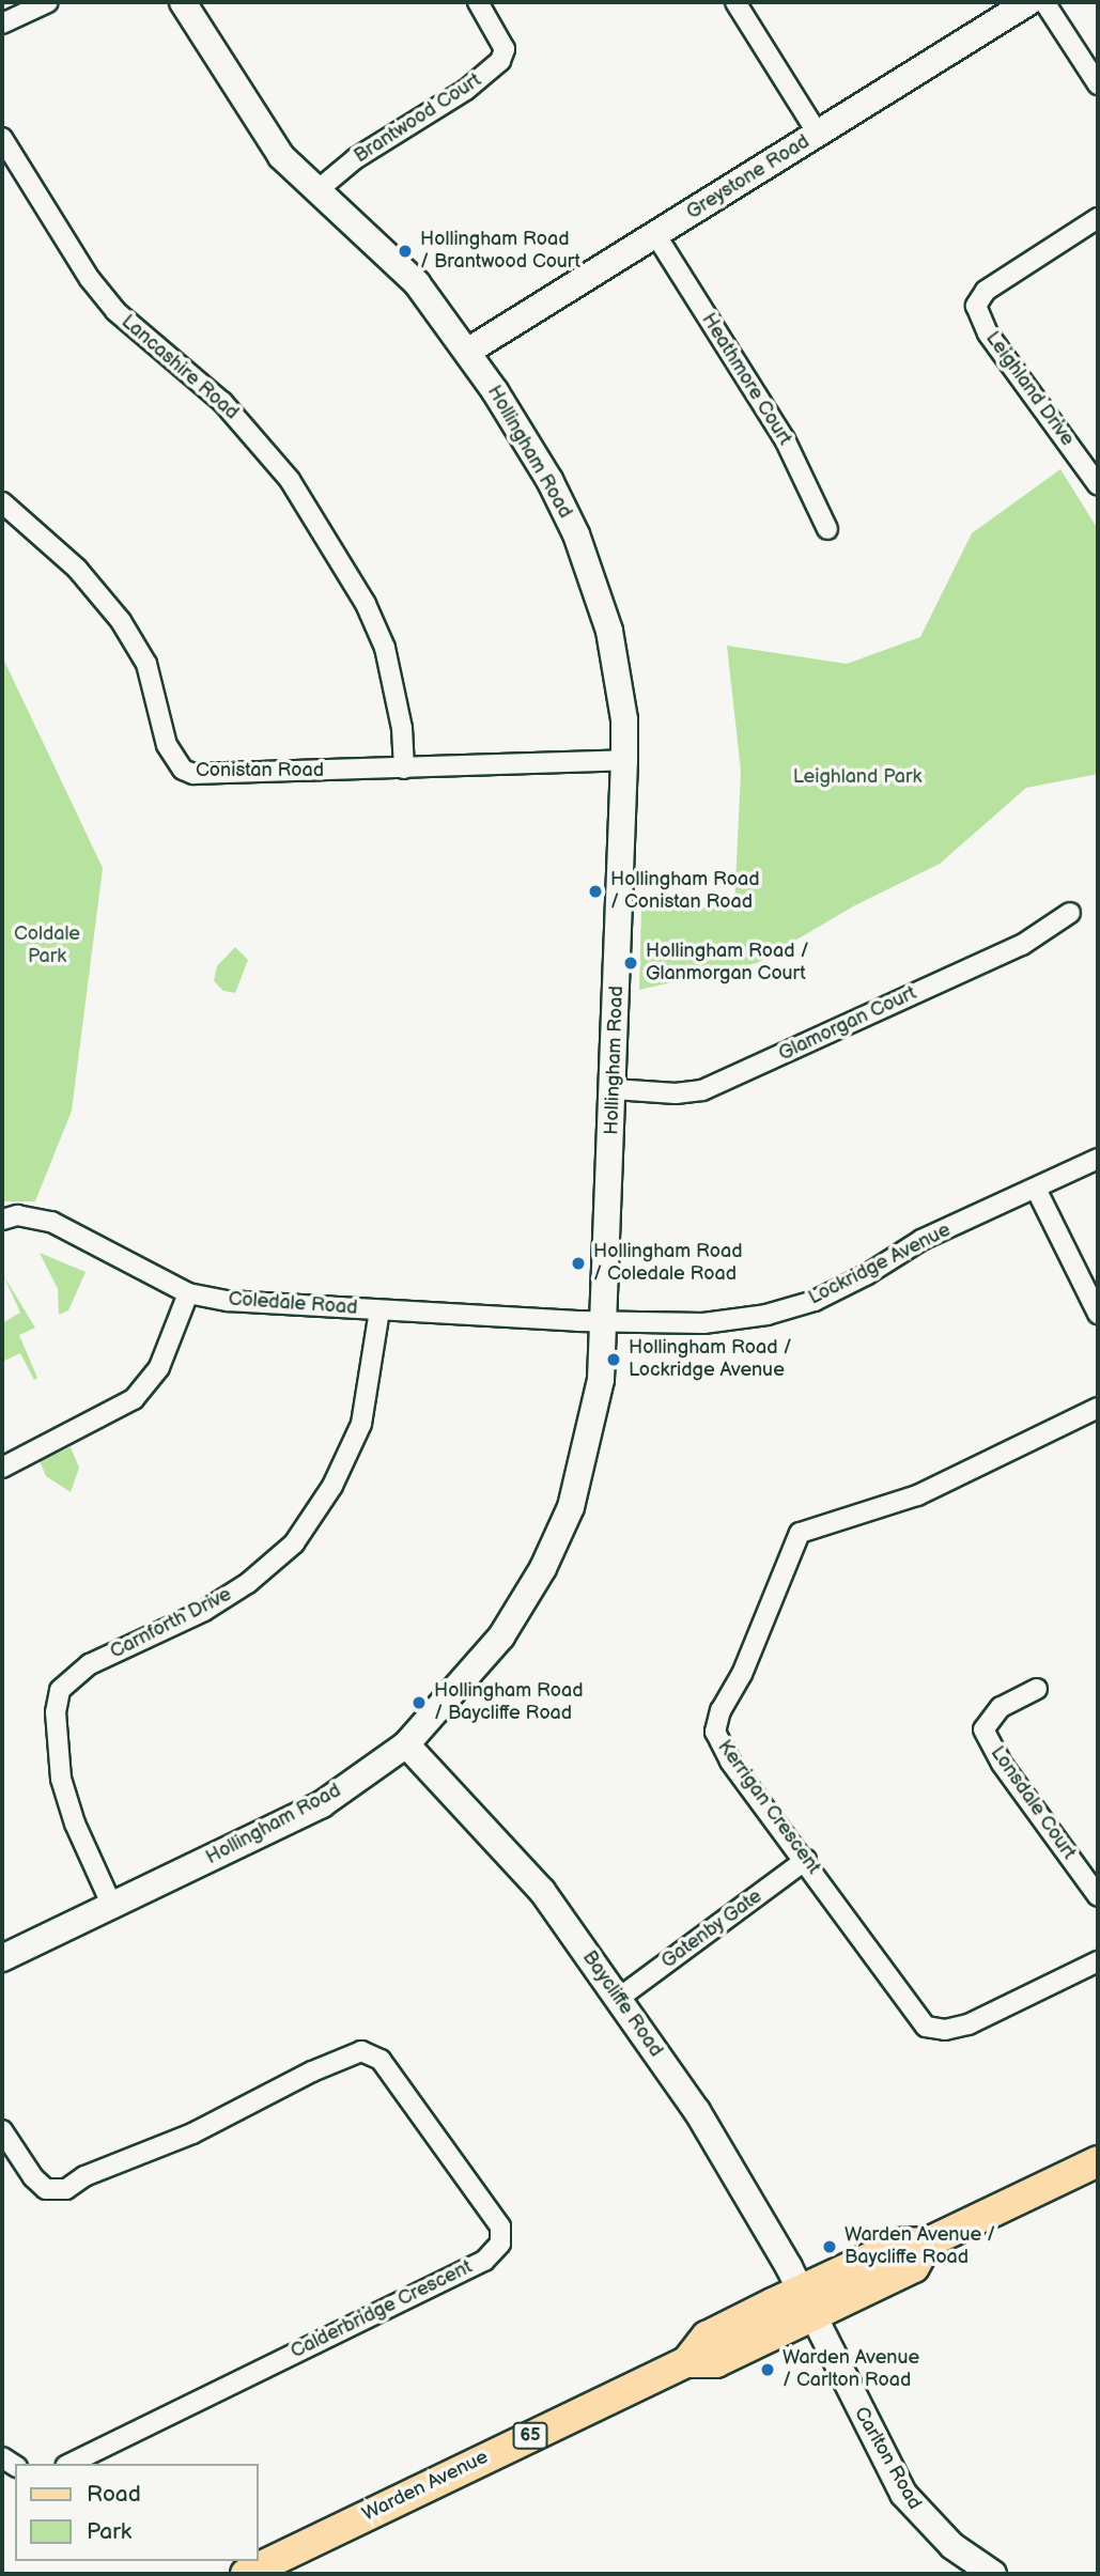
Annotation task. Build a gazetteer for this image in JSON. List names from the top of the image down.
{
  "streets": {
    "main road": ["65", "Warden Avenue"],
    "street": [
      "Brantwood Court",
      "Greystone Road",
      "Lancashire Road",
      "Heathmore Court",
      "Leighland Drive",
      "Hollingham Road",
      "Conistan Road",
      "Glamorgan Court",
      "Lockridge Avenue",
      "Coledale Road",
      "Carnforth Drive",
      "Lonsdale Court",
      "Kerrigan Crescent",
      "Gatenby Gate",
      "Baycliffe Road",
      "Calderbridge Crescent",
      "Carlton Road"
    ]
  },
  "crossings": [
    ["Brantwood Court", "Hollingham Road"],
    ["Greystone Road", "Heathmore Court"],
    ["Greystone Road", "Hollingham Road"],
    ["Lancashire Road", "Conistan Road"],
    ["Hollingham Road", "Conistan Road"],
    ["Hollingham Road", "Glamorgan Court"],
    ["Hollingham Road", "Lockridge Avenue"],
    ["Hollingham Road", "Coledale Road"],
    ["Hollingham Road", "Carnforth Drive"],
    ["Hollingham Road", "Baycliffe Road"],
    ["Lockridge Avenue", "Coledale Road"],
    ["Coledale Road", "Carnforth Drive"],
    ["Kerrigan Crescent", "Gatenby Gate"],
    ["Gatenby Gate", "Baycliffe Road"],
    ["Baycliffe Road", "Carlton Road"],
    ["Baycliffe Road", "Warden Avenue"],
    ["Carlton Road", "Warden Avenue"]
  ],
  "parks": ["Leighland Park", "Coldale Park"],
  "places": [
    "Hollingham Road / Brantwood Court",
    "Hollingham Road / Conistan Road",
    "Hollingham Road / Glanmorgan Court",
    "Hollingham Road / Coledale Road",
    "Hollingham Road / Lockridge Avenue",
    "Hollingham Road / Baycliffe Road",
    "Warden Avenue / Baycliffe Road",
    "Warden Avenue / Carlton Road"
  ],
  "legend": ["Road", "Park"]
}
